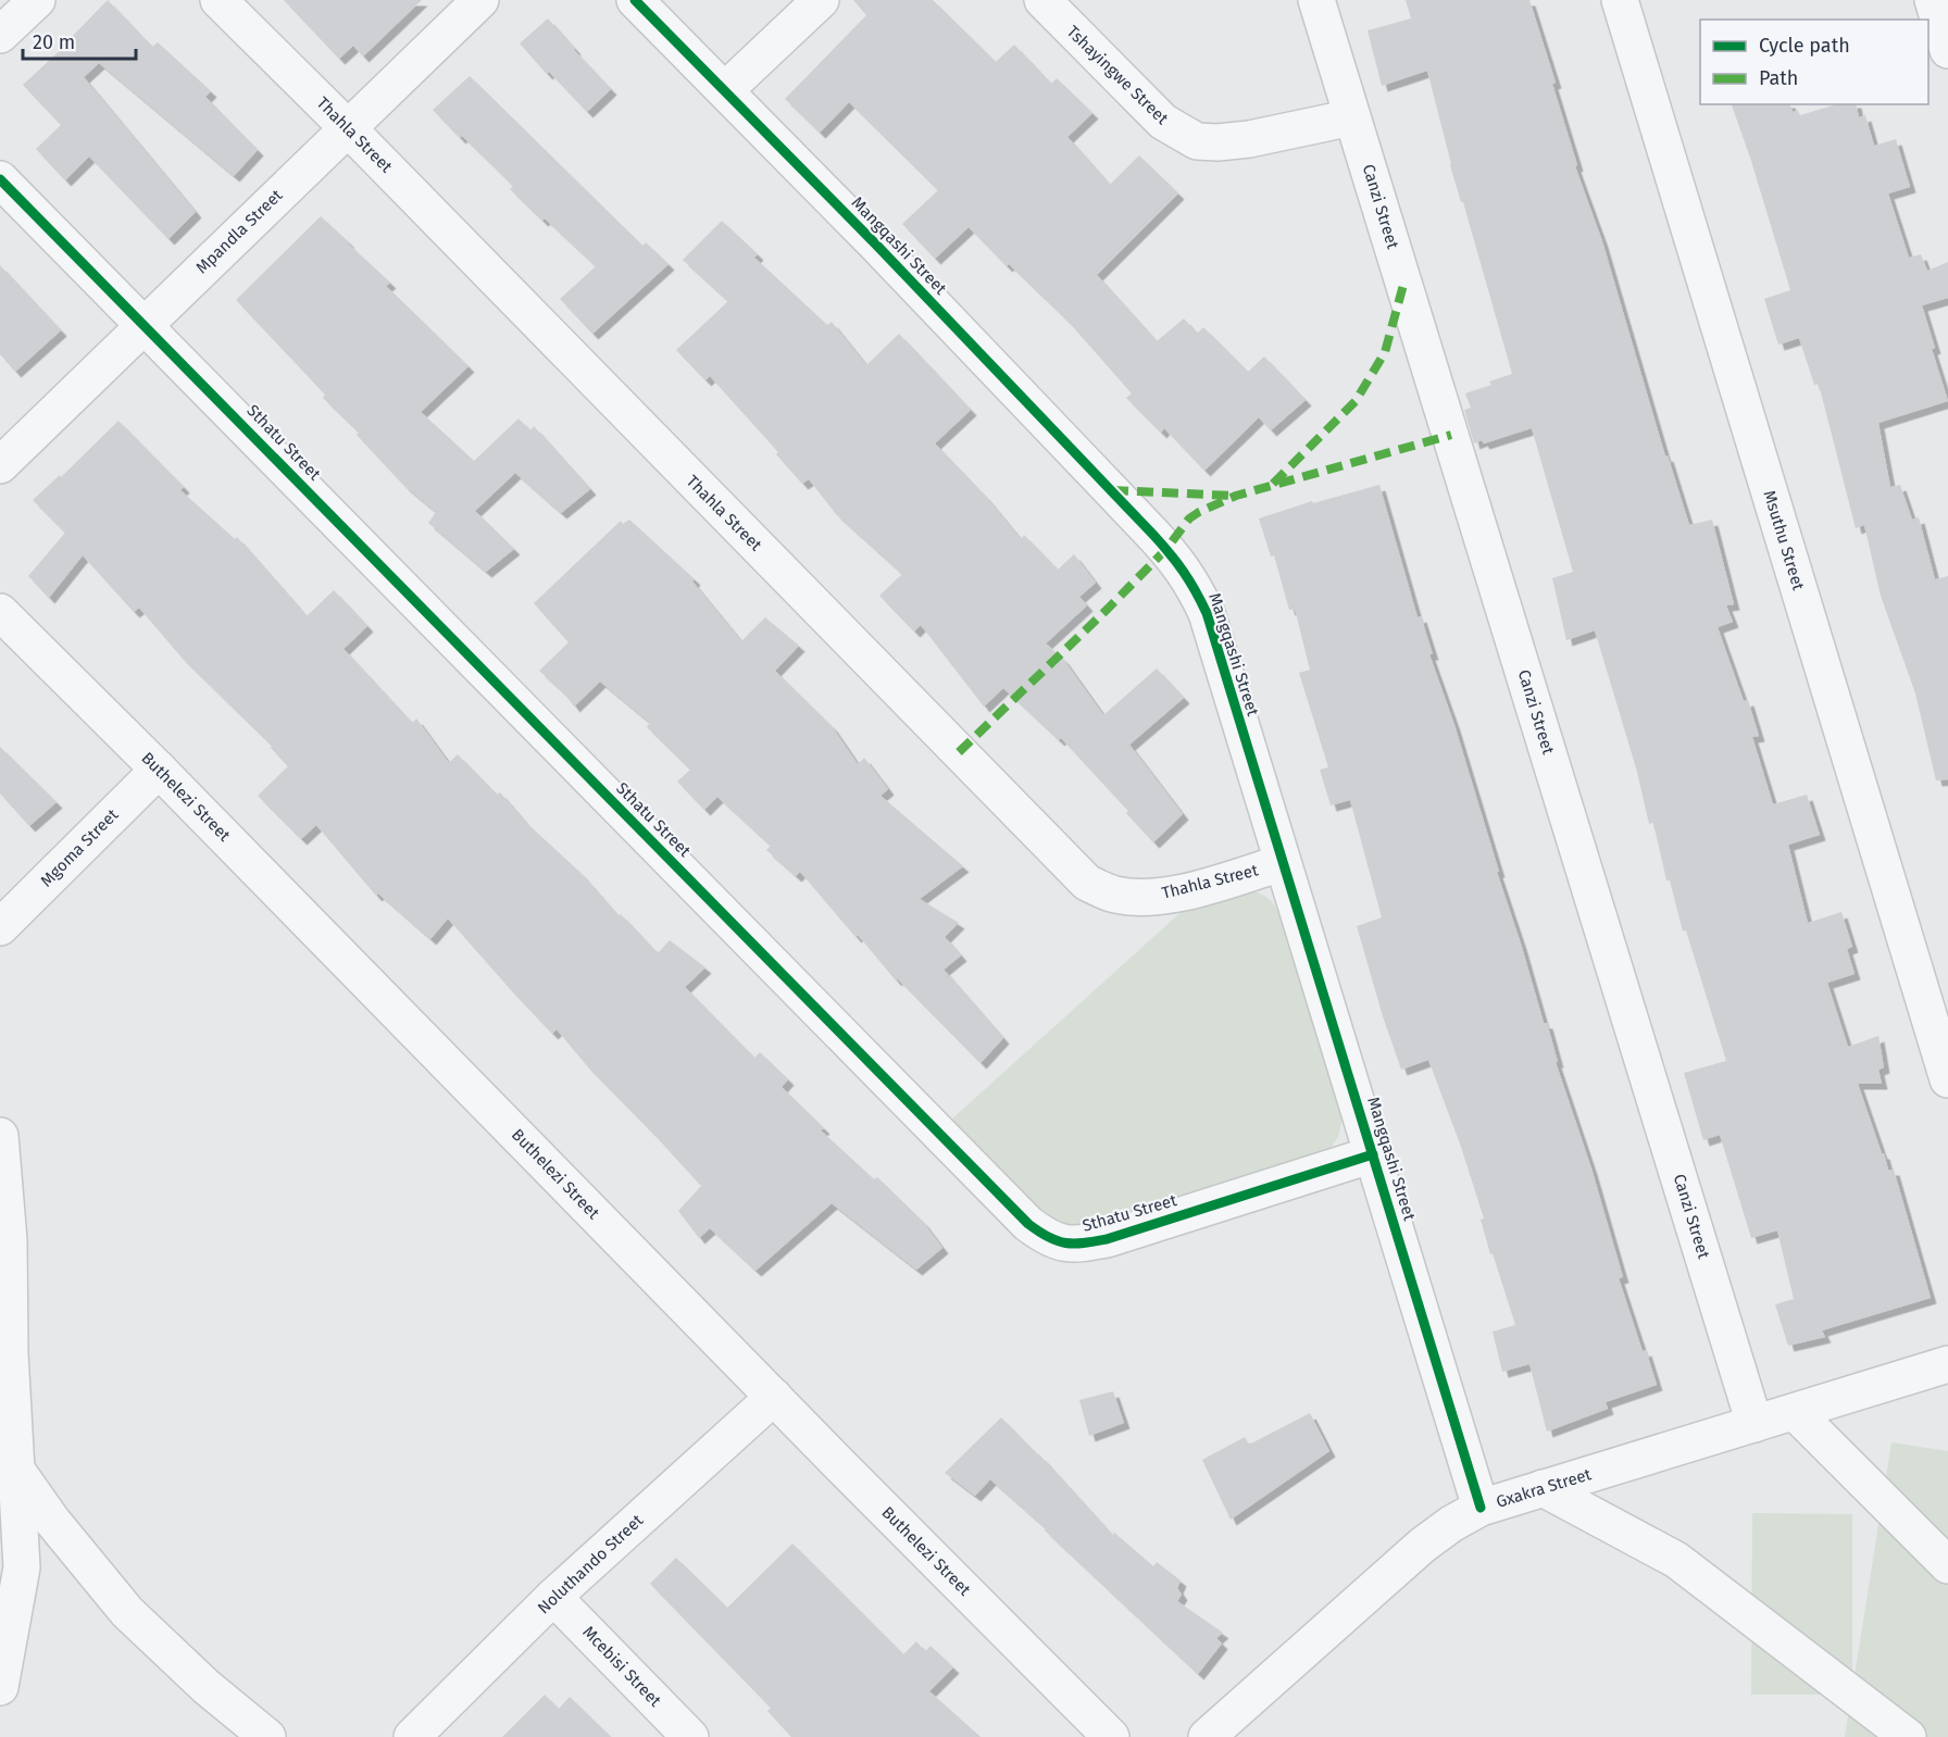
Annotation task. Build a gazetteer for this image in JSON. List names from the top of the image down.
{
  "streets": {
    "street": [
      "Tshayingwe Street",
      "Thahla Street",
      "Canzi Street",
      "Mpandla Street",
      "Mangqashi Street",
      "Sthatu Street",
      "Msuthu Street",
      "Buthelezi Street",
      "Mgoma Street",
      "Gxakra Street",
      "Noluthando Street",
      "Mcebisi Street"
    ]
  },
  "crossings": [
    ["Tshayingwe Street", "Canzi Street"],
    ["Thahla Street", "Mpandla Street"],
    ["Thahla Street", "Mangqashi Street"],
    ["Canzi Street", "Gxakra Street"],
    ["Mpandla Street", "Sthatu Street"],
    ["Mangqashi Street", "Sthatu Street"],
    ["Mangqashi Street", "Gxakra Street"],
    ["Buthelezi Street", "Mgoma Street"],
    ["Buthelezi Street", "Noluthando Street"],
    ["Noluthando Street", "Mcebisi Street"]
  ],
  "legend": ["Cycle path", "Path"],
  "scale_bar": "20 m"
}
